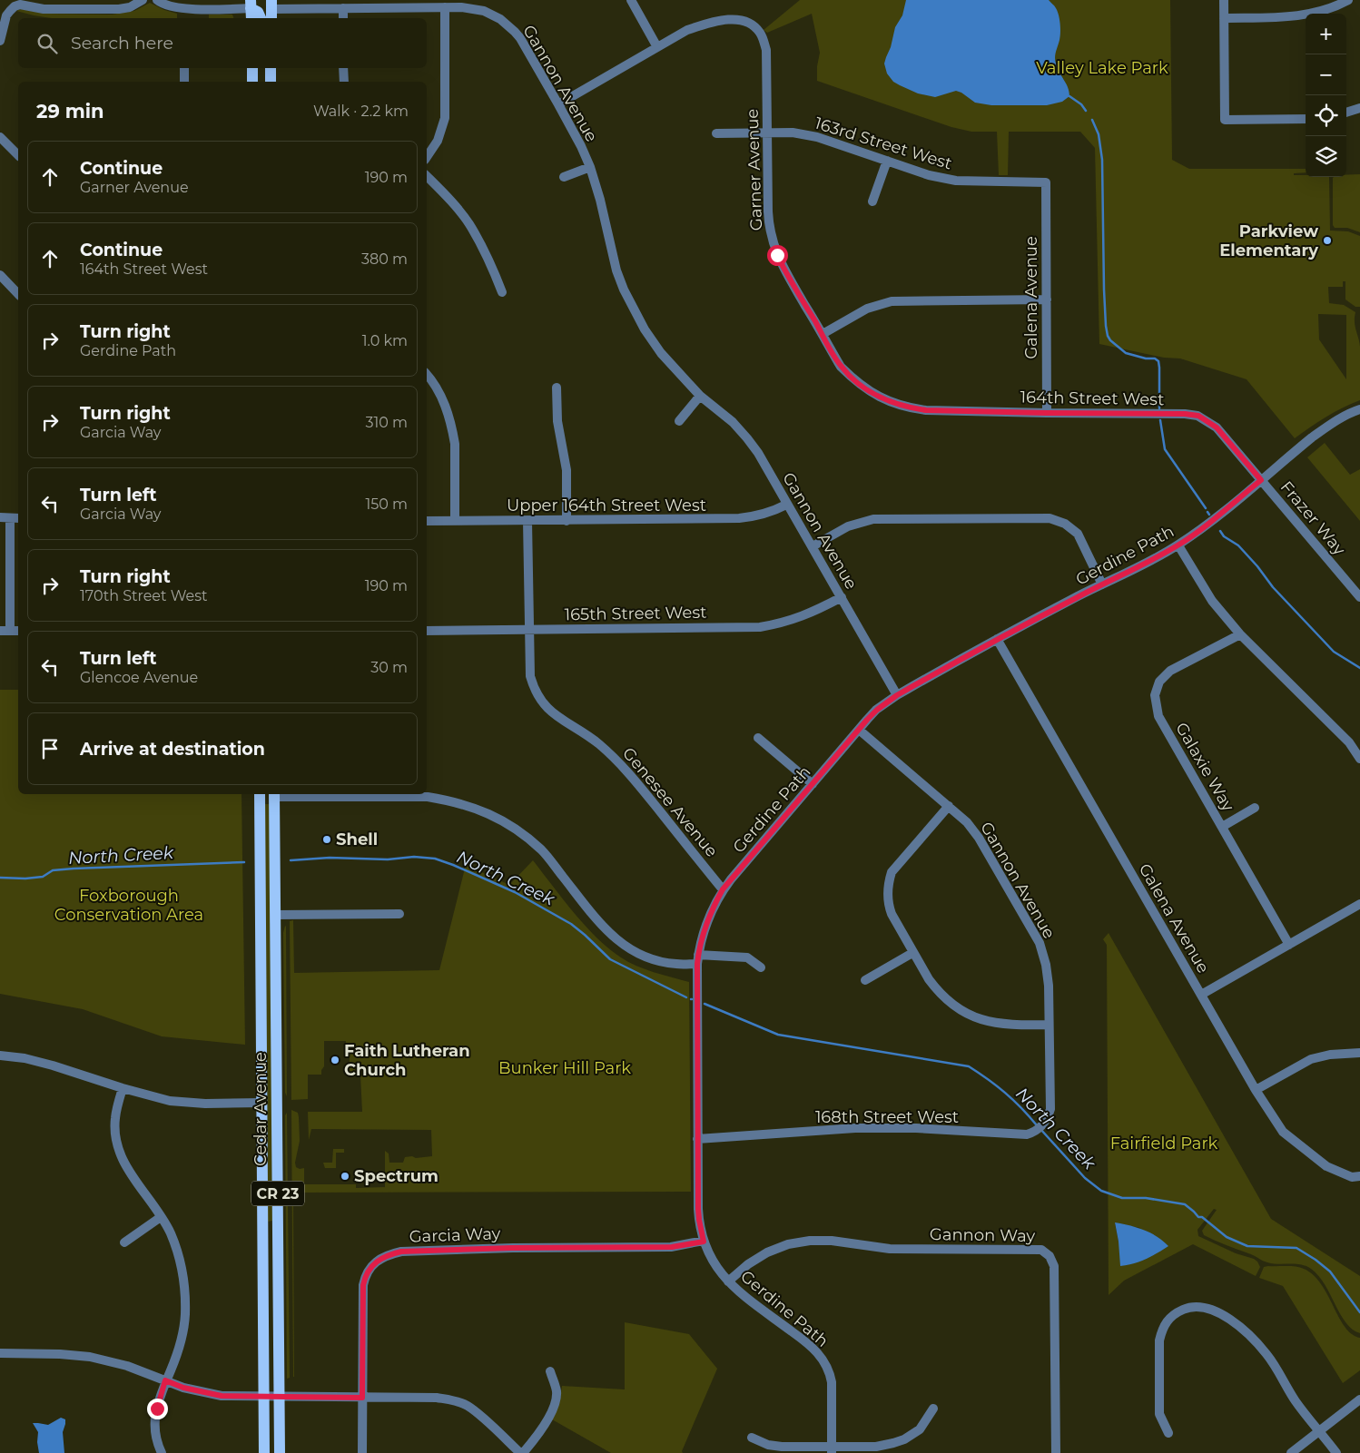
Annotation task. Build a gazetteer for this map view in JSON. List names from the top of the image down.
{
  "streets": {
    "main road": ["Cedar Avenue", "CR 23"],
    "street": [
      "Gannon Avenue",
      "163rd Street West",
      "Garner Avenue",
      "Galena Avenue",
      "164th Street West",
      "Upper 164th Street West",
      "Frazer Way",
      "Gerdine Path",
      "165th Street West",
      "Galaxie Way",
      "Genesee Avenue",
      "168th Street West",
      "Garcia Way",
      "Gannon Way"
    ]
  },
  "crossings": [
    ["Gannon Avenue", "Upper 164th Street West"],
    ["Gannon Avenue", "Gerdine Path"],
    ["Gannon Avenue", "165th Street West"],
    ["Gannon Avenue", "168th Street West"],
    ["163rd Street West", "Garner Avenue"],
    ["163rd Street West", "Galena Avenue"],
    ["Garner Avenue", "164th Street West"],
    ["Galena Avenue", "164th Street West"],
    ["Galena Avenue", "Gerdine Path"],
    ["164th Street West", "Frazer Way"],
    ["164th Street West", "Gerdine Path"],
    ["Upper 164th Street West", "Genesee Avenue"],
    ["Frazer Way", "Gerdine Path"],
    ["Gerdine Path", "Genesee Avenue"],
    ["Gerdine Path", "168th Street West"],
    ["Gerdine Path", "Garcia Way"],
    ["Gerdine Path", "Gannon Way"],
    ["165th Street West", "Genesee Avenue"]
  ],
  "water": ["North Creek"],
  "parks": [
    "Valley Lake Park",
    "Foxborough Conservation Area",
    "Bunker Hill Park",
    "Fairfield Park"
  ],
  "places": [
    "Parkview Elementary",
    "Shell",
    "Faith Lutheran Church",
    "Spectrum"
  ],
  "page": {
    "map_buttons": ["+", "−"],
    "search": "Search here",
    "heading": ["29 min", "Walk · 2.2 km"],
    "list": [
      ["Continue", "Garner Avenue", "190 m"],
      ["Continue", "164th Street West", "380 m"],
      ["Turn right", "Gerdine Path", "1.0 km"],
      ["Turn right", "Garcia Way", "310 m"],
      ["Turn left", "Garcia Way", "150 m"],
      ["Turn right", "170th Street West", "190 m"],
      ["Turn left", "Glencoe Avenue", "30 m"],
      "Arrive at destination"
    ]
  }
}
